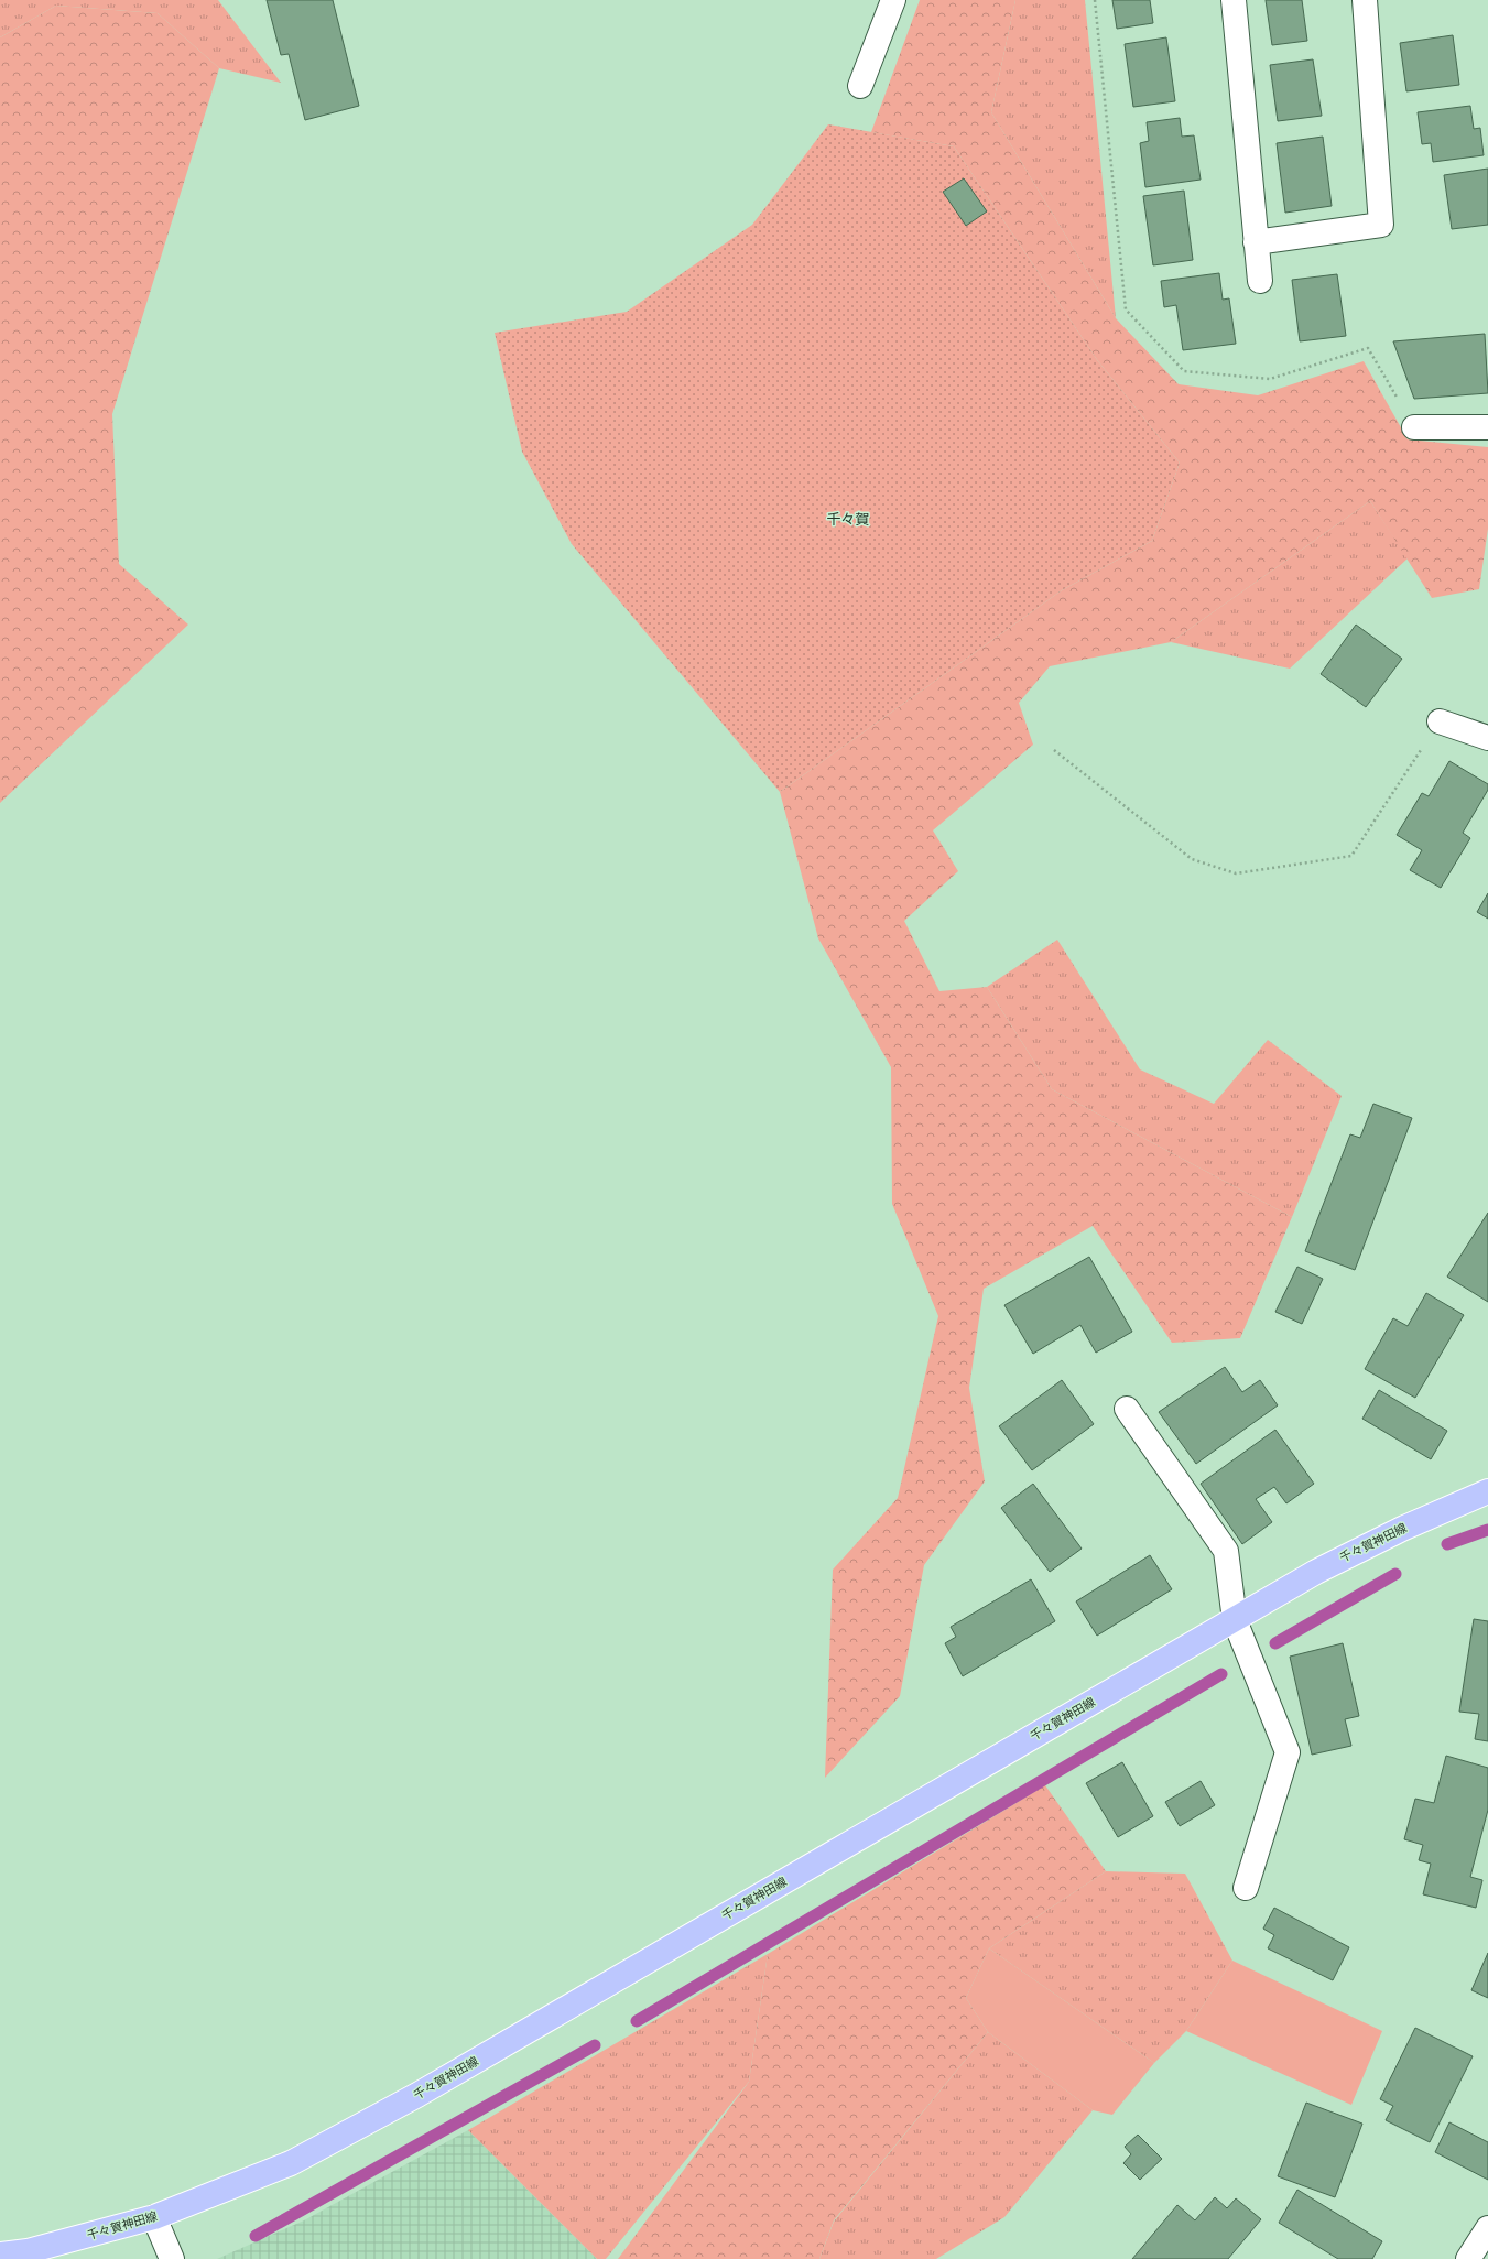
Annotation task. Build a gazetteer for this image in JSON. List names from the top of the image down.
{
  "streets": {
    "main road": ["千々賀神田線"]
  },
  "districts": ["千々賀"]
}
